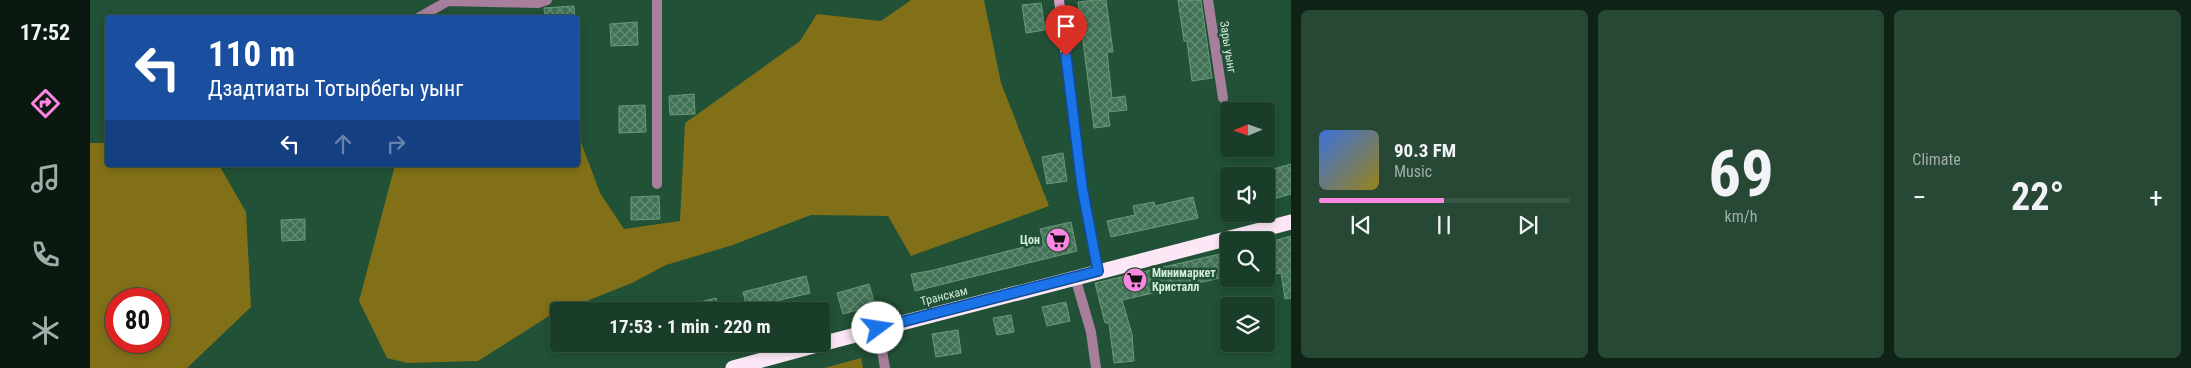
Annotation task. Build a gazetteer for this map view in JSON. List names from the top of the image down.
{
  "streets": {
    "highway": ["Транскам"],
    "street": ["Зары уынг"]
  },
  "places": {
    "supermarket": ["Цон", "Минимаркет Кристалл"]
  },
  "north": "left",
  "page": {
    "tabs": "17:52",
    "tile": [
      ["69", "km/h"],
      "Climate"
    ],
    "turn": ["110 m", "Дзадтиаты Тотырбегы уынг"],
    "song": ["90.3 FM", "Music"],
    "heat": ["−", "22°", "+"],
    "limit": "80",
    "trip": "17:53 · 1 min · 220 m"
  }
}
